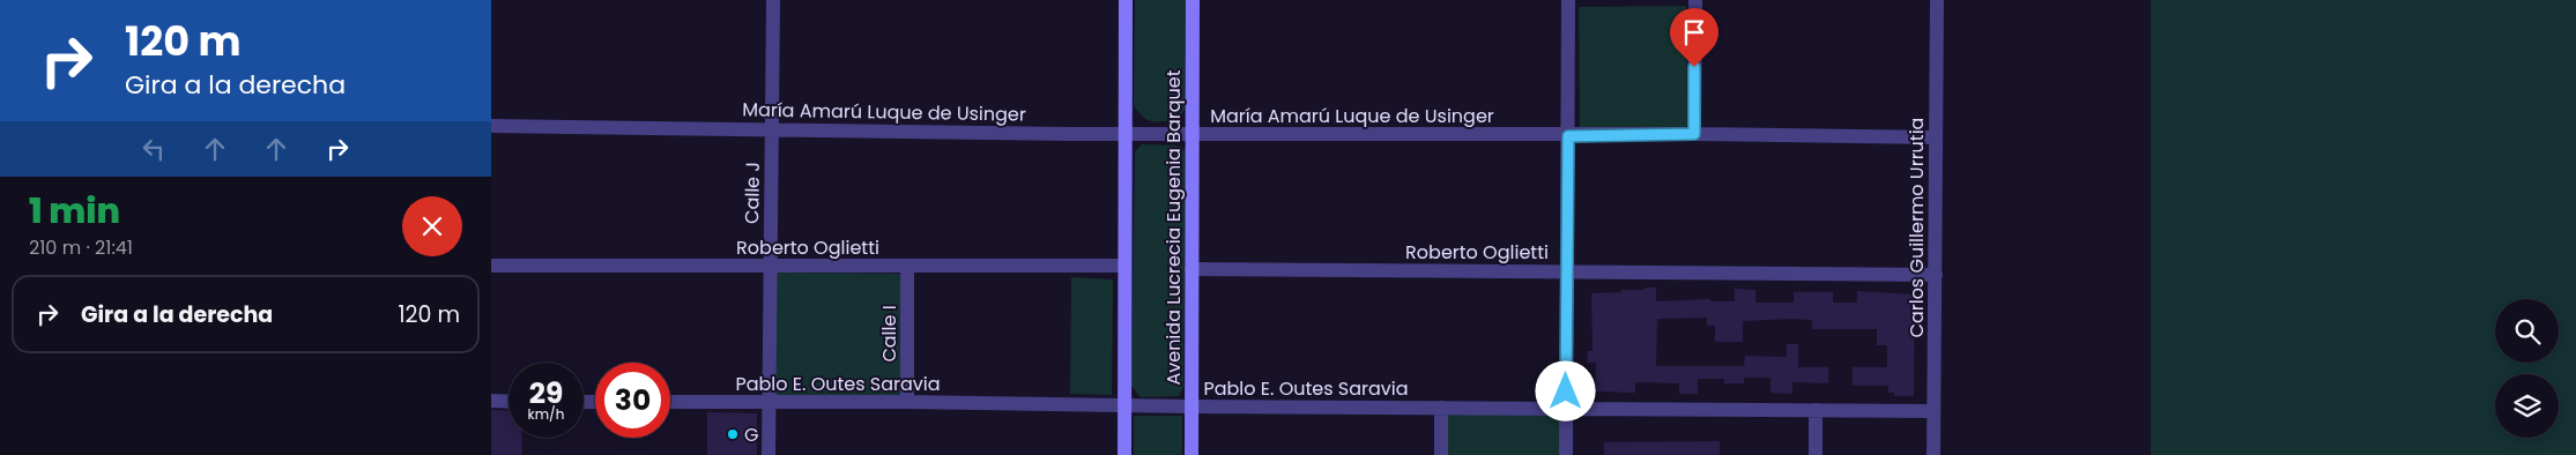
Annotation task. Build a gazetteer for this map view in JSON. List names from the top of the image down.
{
  "streets": {
    "street": [
      "María Amarú Luque de Usinger",
      "Calle J",
      "Avenida Lucrecia Eugenia Barquet",
      "Carlos Guillermo Urrutia",
      "Roberto Oglietti",
      "Calle I",
      "Pablo E. Outes Saravia"
    ]
  },
  "crossings": [
    ["María Amarú Luque de Usinger", "Calle J"],
    ["María Amarú Luque de Usinger", "Avenida Lucrecia Eugenia Barquet"],
    ["María Amarú Luque de Usinger", "Carlos Guillermo Urrutia"],
    ["Calle J", "Roberto Oglietti"],
    ["Calle J", "Pablo E. Outes Saravia"],
    ["Avenida Lucrecia Eugenia Barquet", "Roberto Oglietti"],
    ["Avenida Lucrecia Eugenia Barquet", "Pablo E. Outes Saravia"],
    ["Carlos Guillermo Urrutia", "Roberto Oglietti"],
    ["Carlos Guillermo Urrutia", "Pablo E. Outes Saravia"],
    ["Roberto Oglietti", "Calle I"],
    ["Calle I", "Pablo E. Outes Saravia"]
  ],
  "places": ["G"],
  "page": {
    "turn": ["120 m", "Gira a la derecha"],
    "heading": ["1 min", "210 m · 21:41"],
    "list": [
      {
        "name": "Gira a la derecha",
        "value": "120 m"
      }
    ],
    "speed": "29 km/h",
    "limit": "30"
  }
}
